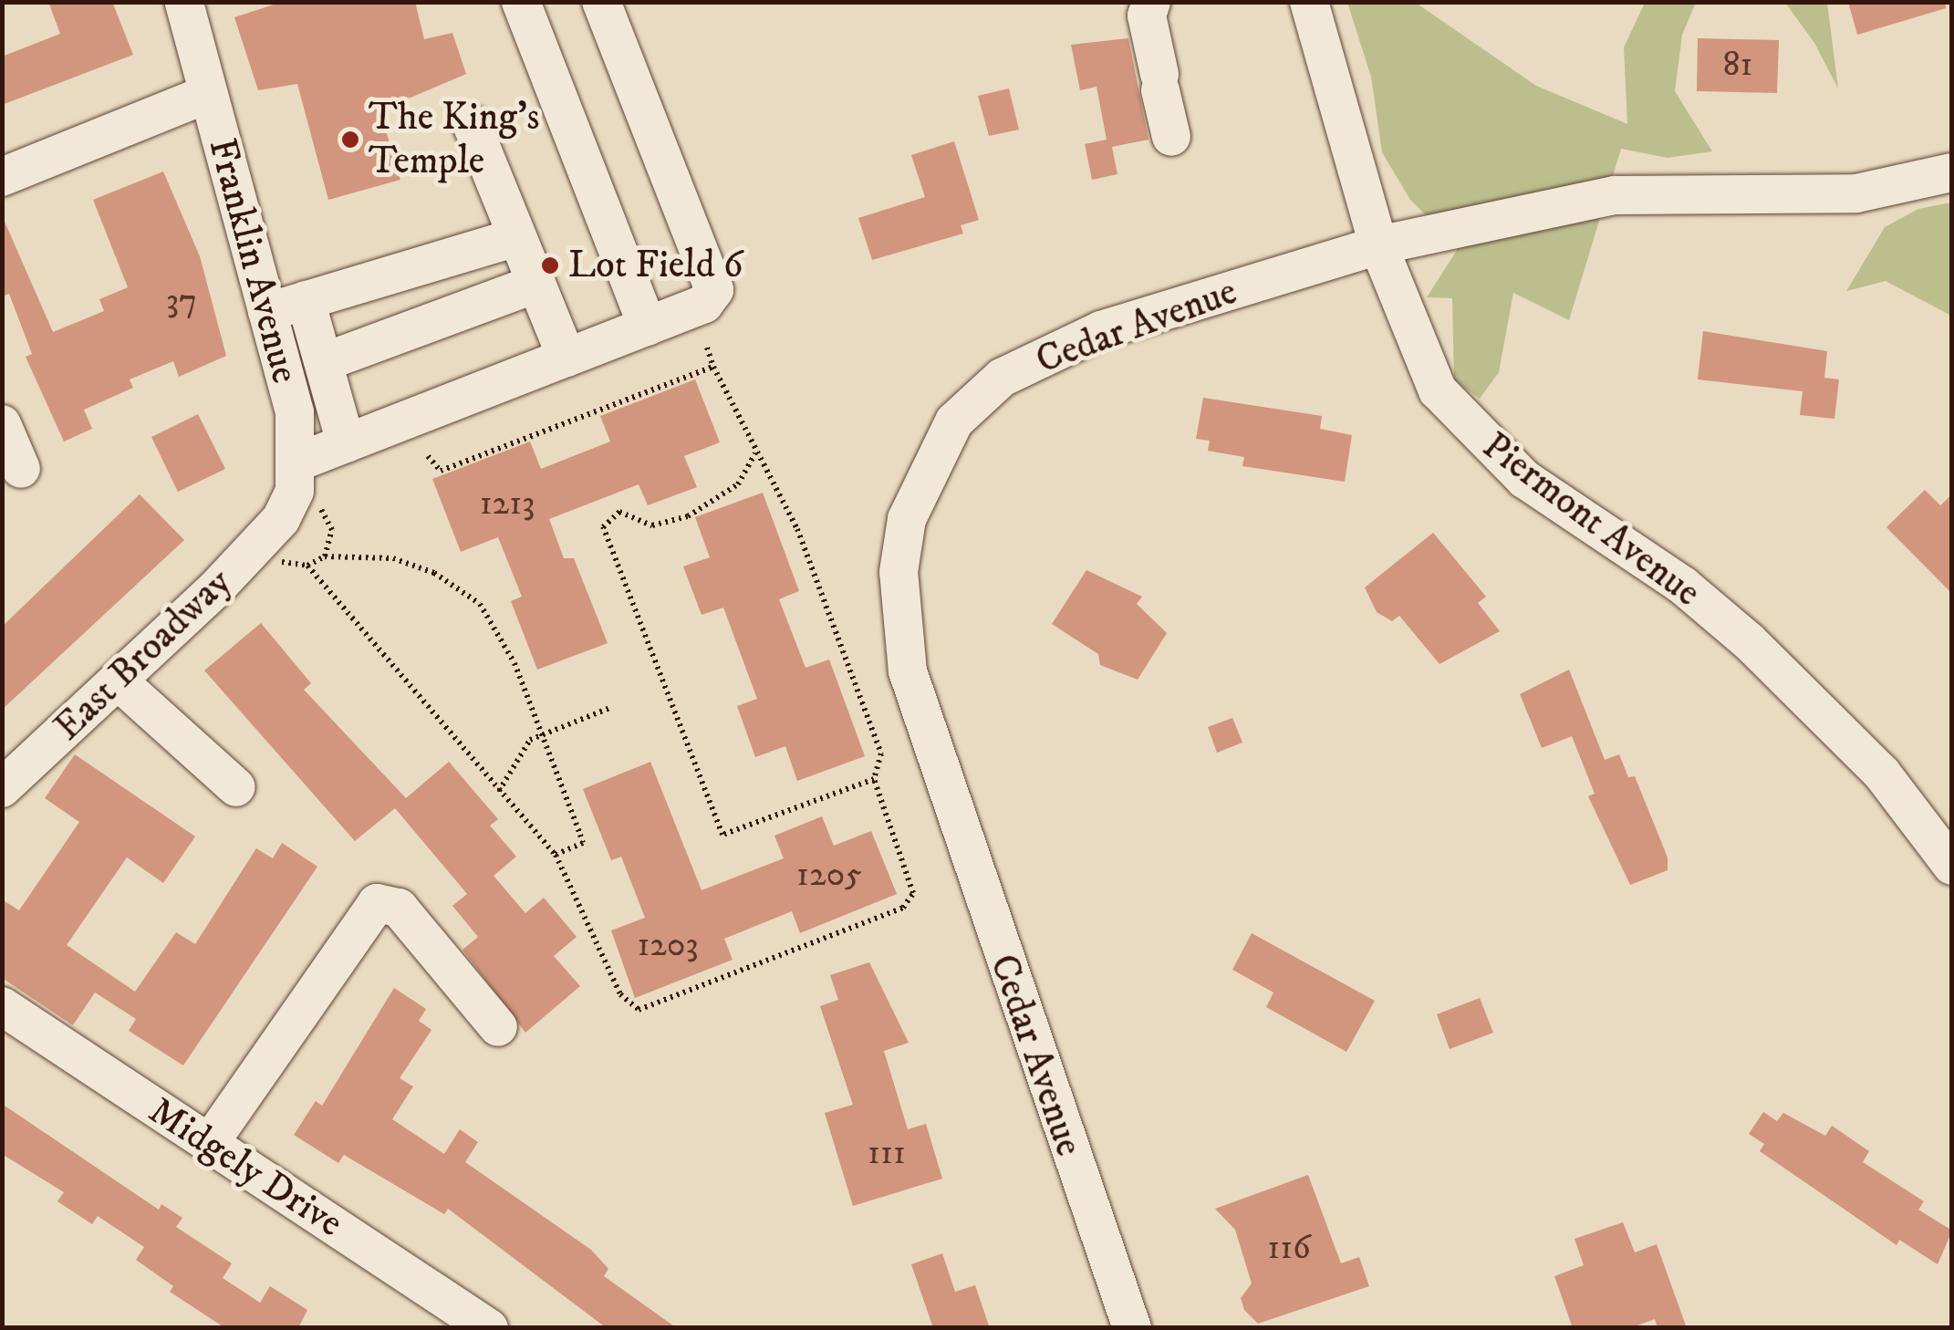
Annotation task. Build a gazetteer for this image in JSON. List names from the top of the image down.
{
  "streets": {
    "street": [
      "Franklin Avenue",
      "Cedar Avenue",
      "Piermont Avenue",
      "East Broadway",
      "Midgely Drive"
    ]
  },
  "crossings": [
    ["Franklin Avenue", "East Broadway"],
    ["Cedar Avenue", "Piermont Avenue"]
  ],
  "places": ["The King's Temple", "Lot Field 6"],
  "house_numbers": [
    "81",
    "37",
    "1213",
    "1205",
    "1203",
    "111",
    "116"
  ]
}
